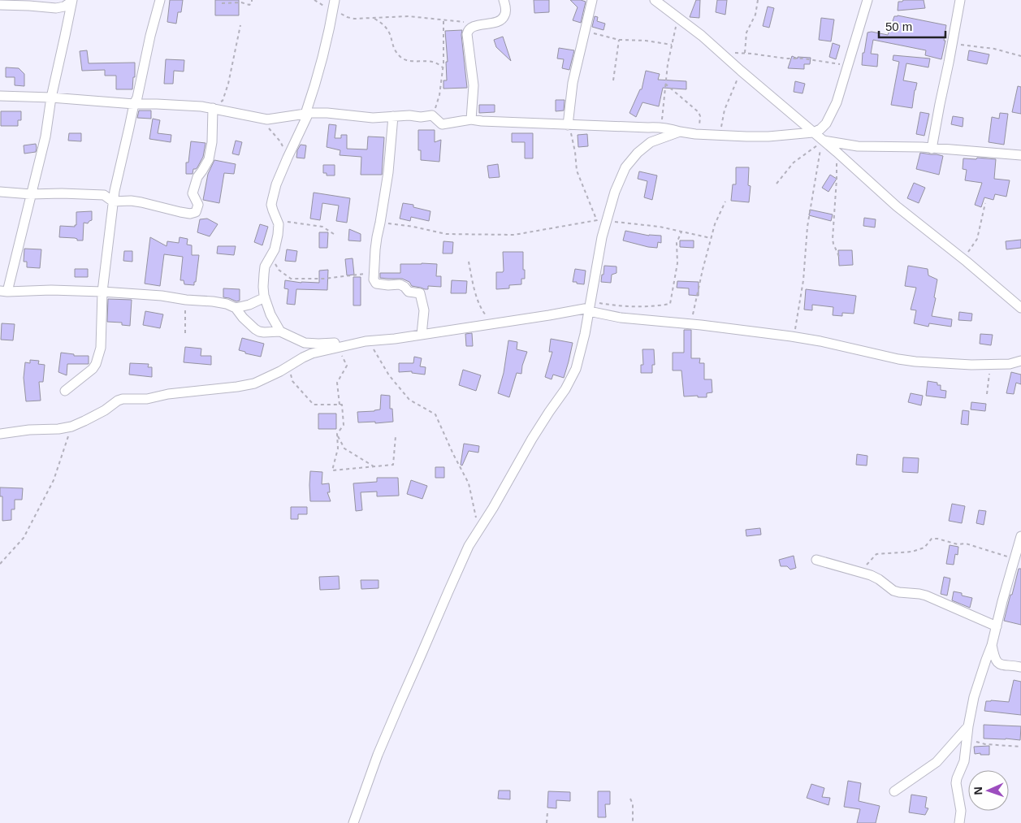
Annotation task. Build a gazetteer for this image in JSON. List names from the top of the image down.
{
  "scale_bar": "50 m",
  "north": "left"
}
